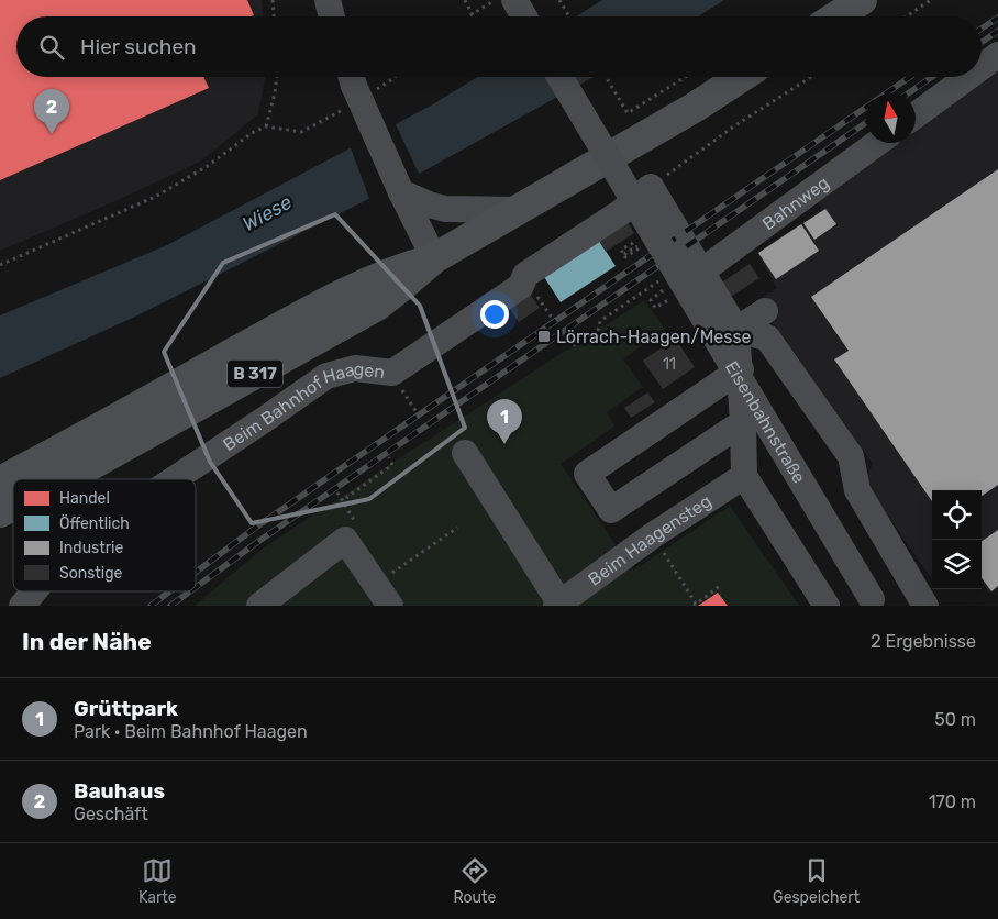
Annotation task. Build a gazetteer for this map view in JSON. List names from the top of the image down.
{
  "streets": {
    "main road": ["B 317"],
    "street": [
      "Bahnweg",
      "Beim Bahnhof Haagen",
      "Eisenbahnstraße",
      "Beim Haagensteg"
    ]
  },
  "water": ["Wiese"],
  "places": {
    "transit": ["Lörrach-Haagen/Messe"]
  },
  "house_numbers": ["11"],
  "legend": [
    "Handel",
    "Öffentlich",
    "Industrie",
    "Sonstige"
  ],
  "north": "top",
  "page": {
    "search": "Hier suchen",
    "pins": ["2", "1"],
    "heading": ["In der Nähe", "2 Ergebnisse"],
    "list": [
      {
        "mark": "1",
        "name": "Grüttpark",
        "note": "Park · Beim Bahnhof Haagen",
        "value": "50 m"
      },
      {
        "mark": "2",
        "name": "Bauhaus",
        "note": "Geschäft",
        "value": "170 m"
      }
    ],
    "nav": ["Karte", "Route", "Gespeichert"]
  }
}
